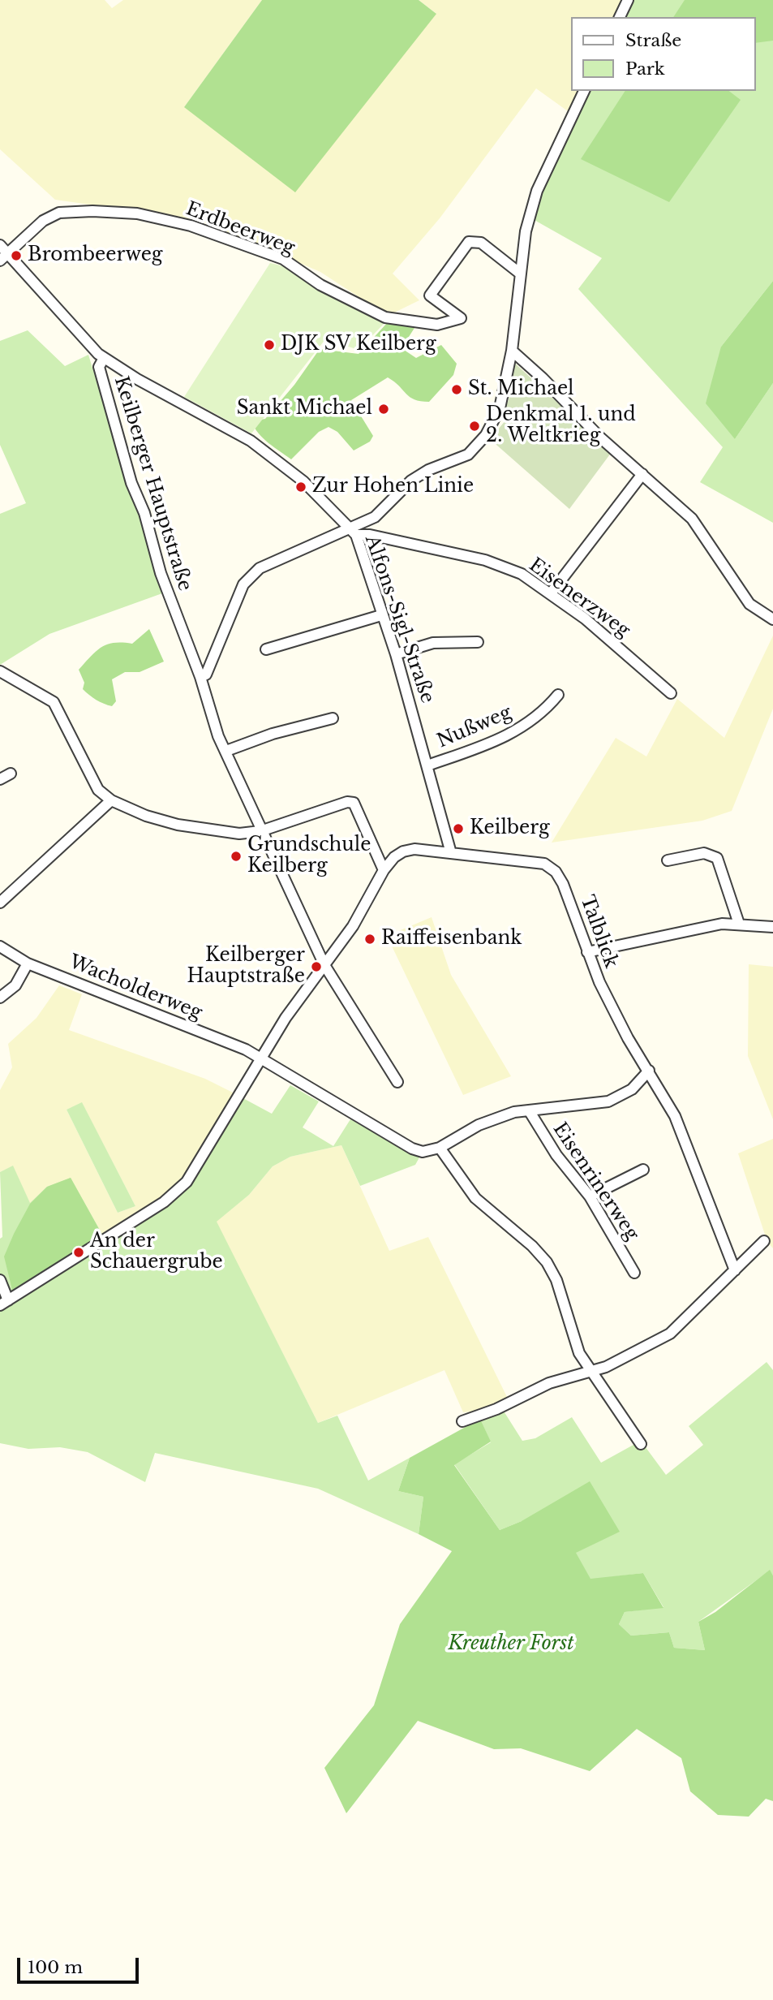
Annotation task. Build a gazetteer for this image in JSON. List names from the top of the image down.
{
  "streets": {
    "street": [
      "Erdbeerweg",
      "Keilberger Hauptstraße",
      "Eisenerzweg",
      "Alfons-Sigl-Straße",
      "Nußweg",
      "Talblick",
      "Wacholderweg",
      "Eisenrinerweg"
    ]
  },
  "crossings": [
    ["Keilberger Hauptstraße", "Alfons-Sigl-Straße"],
    ["Keilberger Hauptstraße", "Talblick"],
    ["Eisenerzweg", "Alfons-Sigl-Straße"],
    ["Alfons-Sigl-Straße", "Nußweg"],
    ["Alfons-Sigl-Straße", "Talblick"],
    ["Talblick", "Wacholderweg"]
  ],
  "parks": ["Kreuther Forst"],
  "places": [
    "Brombeerweg",
    "DJK SV Keilberg",
    "St. Michael",
    "Sankt Michael",
    "Denkmal 1. und 2. Weltkrieg",
    "Zur Hohen Linie",
    "Keilberg",
    "Grundschule Keilberg",
    "Raiffeisenbank",
    "Keilberger Hauptstraße",
    "An der Schauergrube"
  ],
  "legend": ["Straße", "Park"],
  "scale_bar": "100 m"
}
